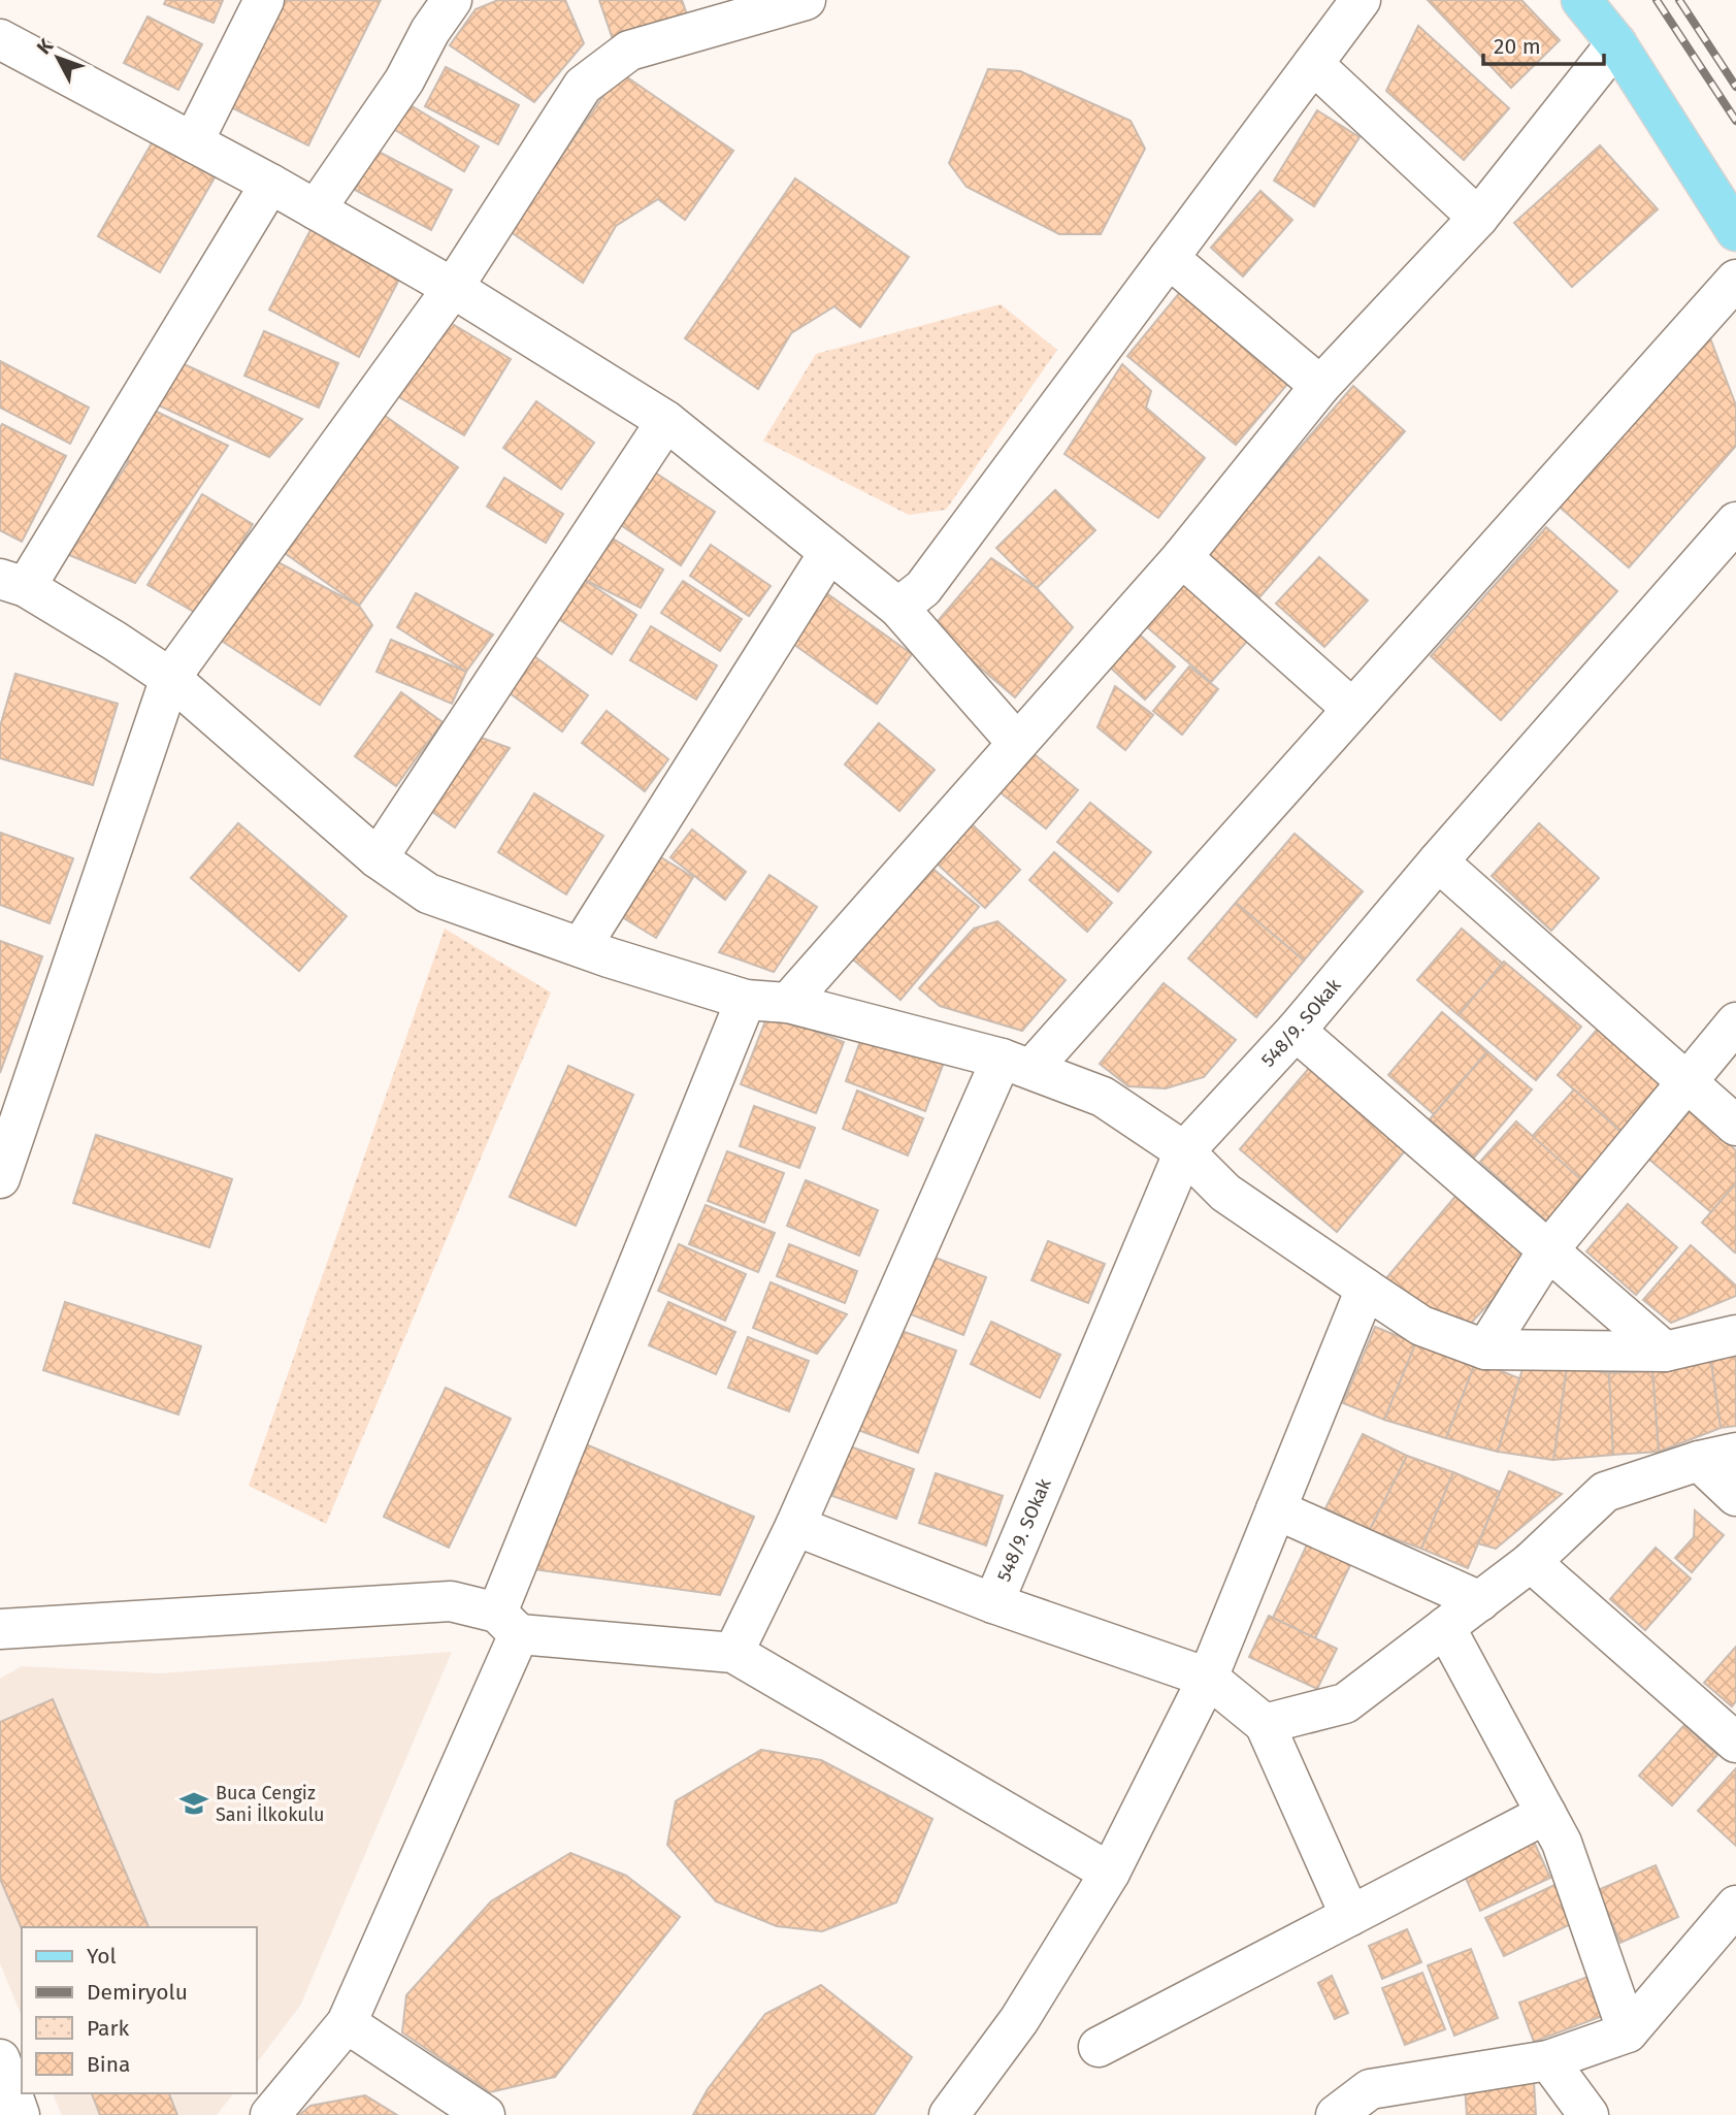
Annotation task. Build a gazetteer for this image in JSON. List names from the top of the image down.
{
  "streets": {
    "street": ["548/9. SOkak"]
  },
  "places": {
    "school or university": ["Buca Cengiz Sani İlkokulu"]
  },
  "legend": [
    "Yol",
    "Demiryolu",
    "Park",
    "Bina"
  ],
  "scale_bar": "20 m",
  "north": "top left"
}
